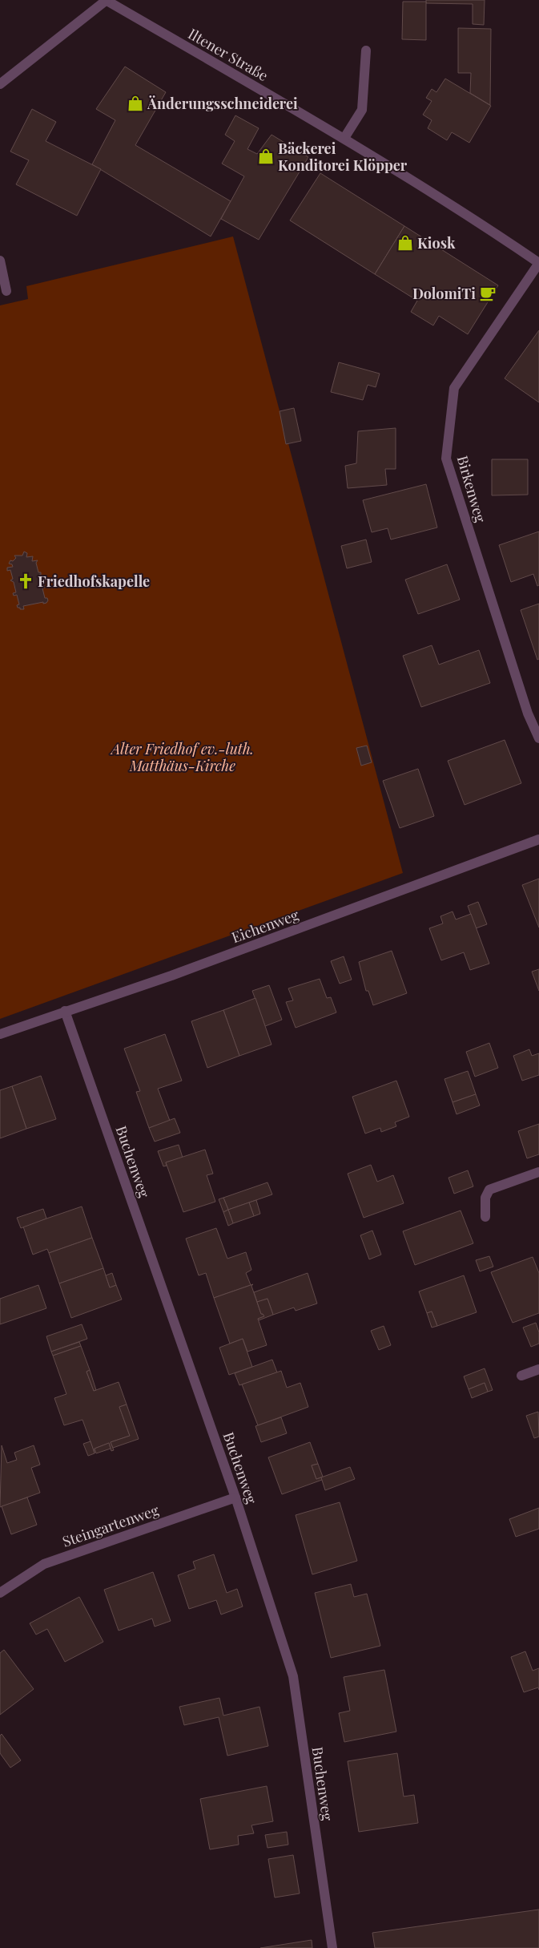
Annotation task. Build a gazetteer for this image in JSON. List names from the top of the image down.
{
  "streets": {
    "street": [
      "Iltener Straße",
      "Birkenweg",
      "Eichenweg",
      "Buchenweg",
      "Steingartenweg"
    ]
  },
  "crossings": [
    ["Iltener Straße", "Birkenweg"],
    ["Eichenweg", "Buchenweg"],
    ["Buchenweg", "Steingartenweg"]
  ],
  "parks": ["Alter Friedhof ev.-luth. Matthäus-Kirche"],
  "places": {
    "shop": ["Änderungsschneiderei", "Bäckerei Konditorei Klöpper", "Kiosk"],
    "cafe": ["DolomiTi"],
    "church": ["Friedhofskapelle"]
  }
}
